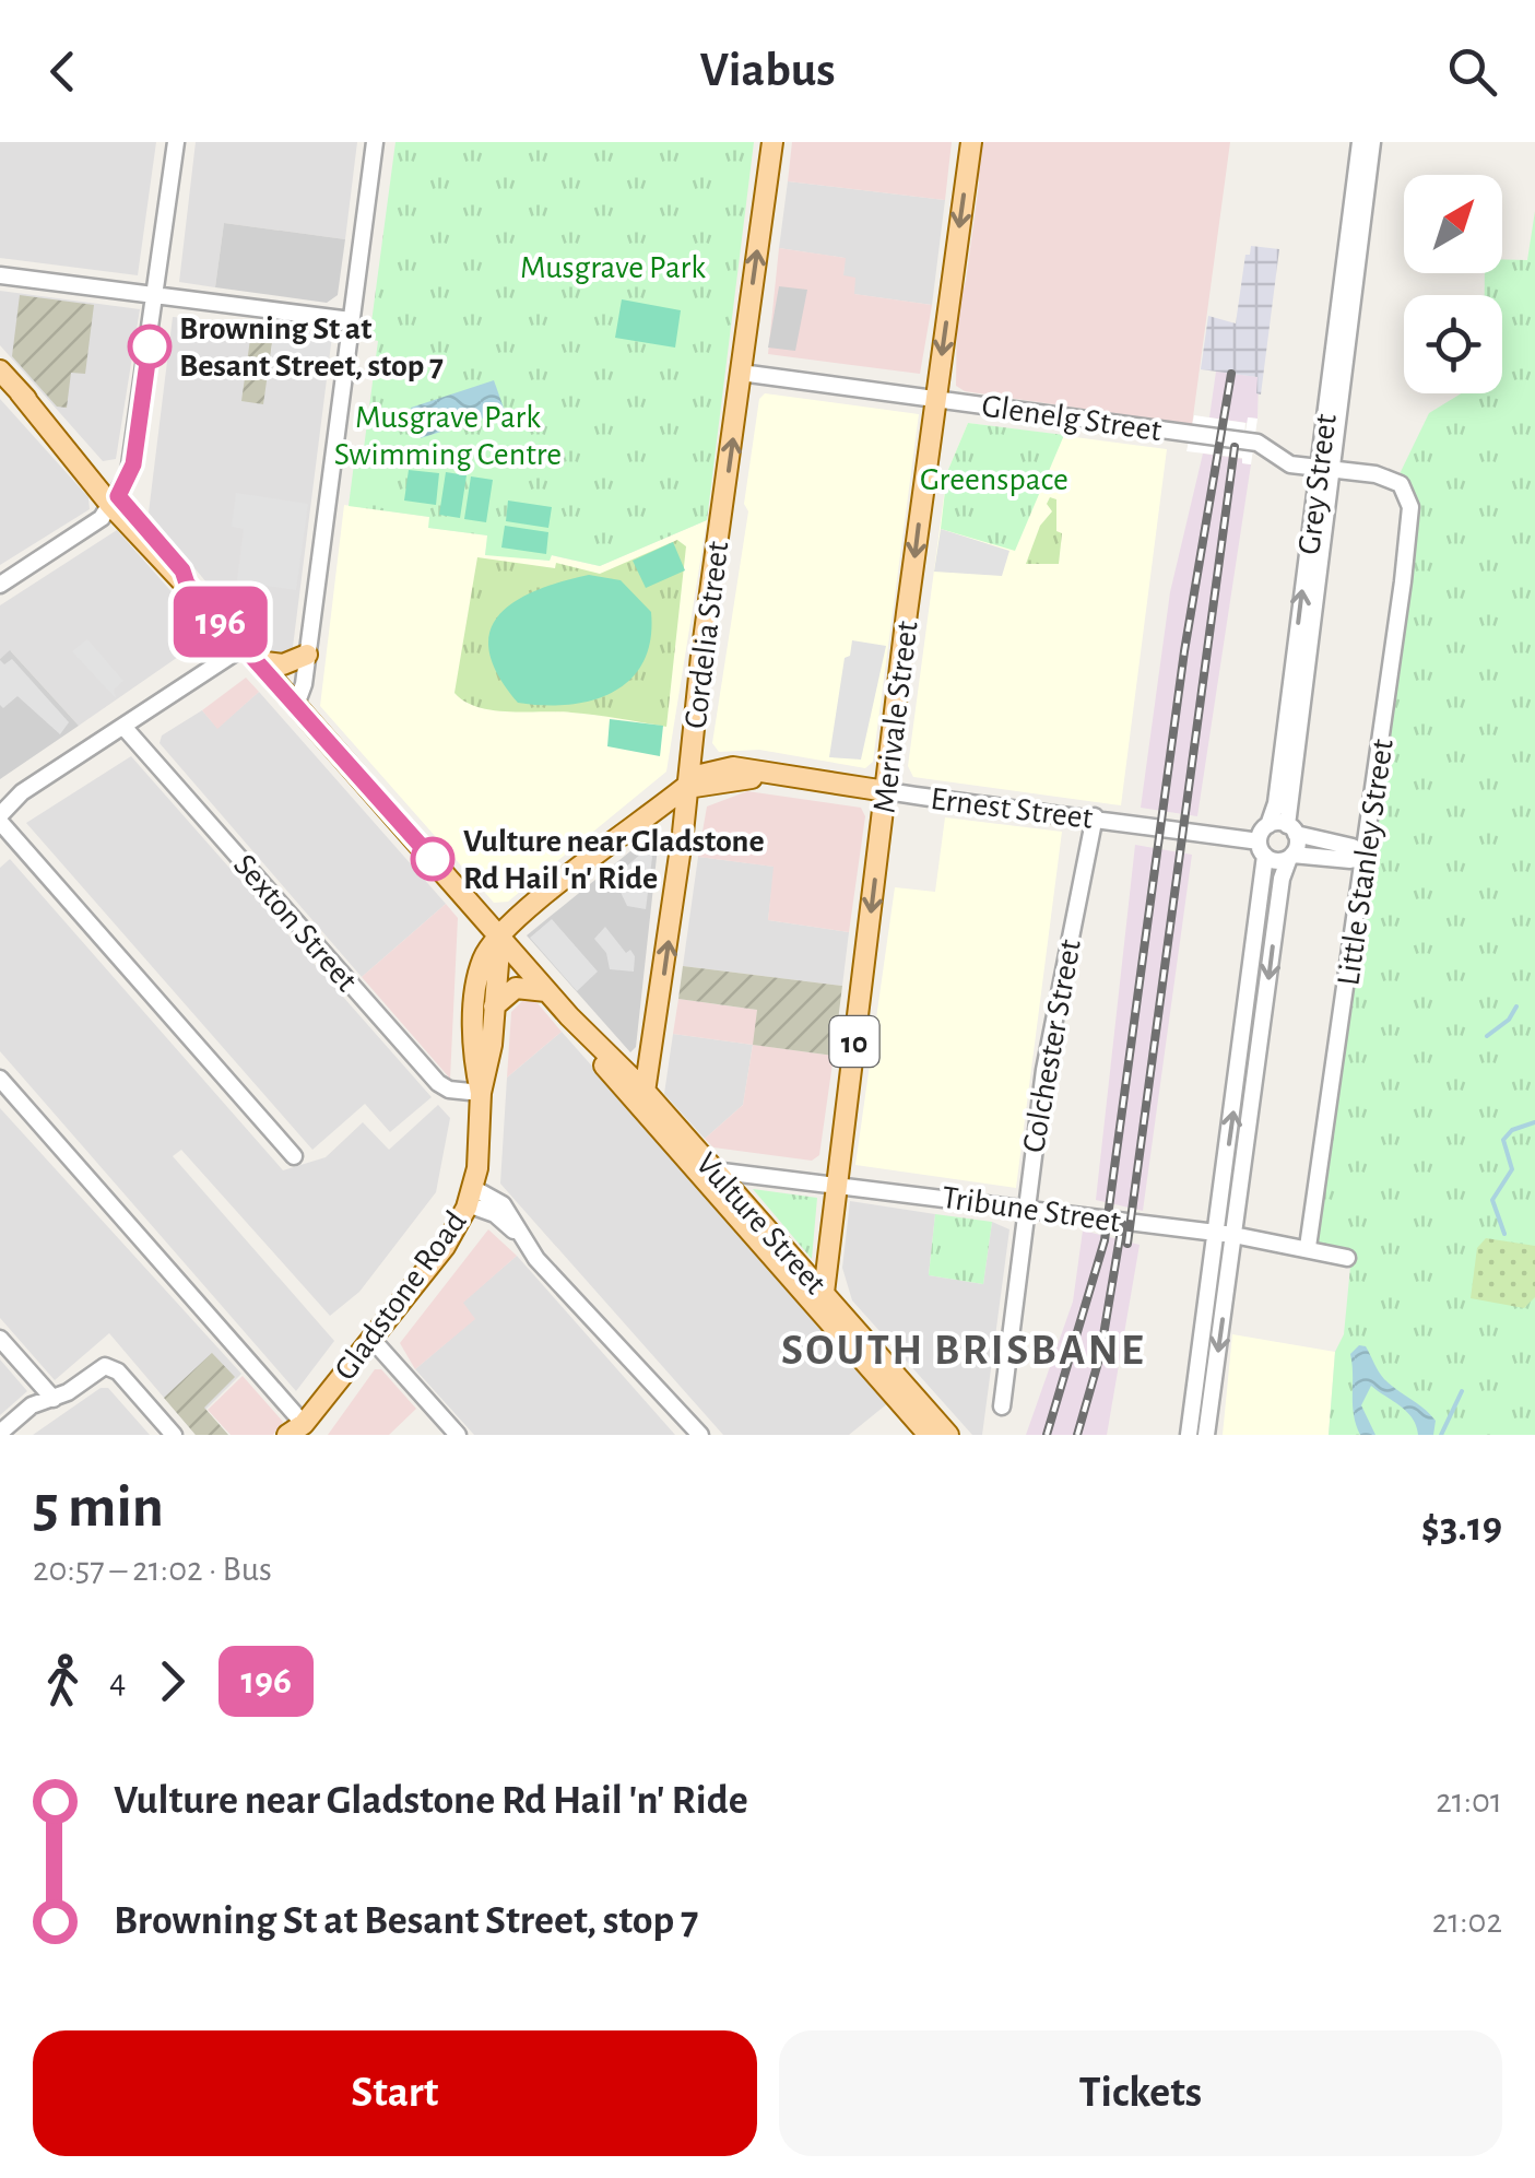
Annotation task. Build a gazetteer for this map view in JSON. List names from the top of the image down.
{
  "streets": {
    "main road": [
      "Cordelia Street",
      "Merivale Street",
      "Ernest Street",
      "10",
      "Vulture Street",
      "Gladstone Road"
    ],
    "street": [
      "Glenelg Street",
      "Grey Street",
      "Little Stanley Street",
      "Sexton Street",
      "Colchester Street",
      "Tribune Street"
    ]
  },
  "crossings": [
    ["Glenelg Street", "Grey Street"],
    ["Glenelg Street", "Cordelia Street"],
    ["Glenelg Street", "Merivale Street"],
    ["Glenelg Street", "Little Stanley Street"],
    ["Grey Street", "Ernest Street"],
    ["Cordelia Street", "Ernest Street"],
    ["Cordelia Street", "Vulture Street"],
    ["Merivale Street", "Ernest Street"],
    ["Merivale Street", "Tribune Street"],
    ["Merivale Street", "Vulture Street"],
    ["Ernest Street", "Colchester Street"],
    ["Ernest Street", "Vulture Street"],
    ["Ernest Street", "Gladstone Road"],
    ["Little Stanley Street", "Tribune Street"],
    ["Sexton Street", "Gladstone Road"],
    ["Colchester Street", "Tribune Street"],
    ["Tribune Street", "Vulture Street"],
    ["Vulture Street", "Gladstone Road"]
  ],
  "one_way": ["Cordelia Street", "Merivale Street"],
  "districts": ["SOUTH BRISBANE"],
  "parks": ["Musgrave Park", "Musgrave Park Swimming Centre", "Greenspace"],
  "places": ["Browning St at Besant Street, stop 7", "Vulture near Gladstone Rd Hail 'n' Ride"],
  "lines": ["bus line 196"],
  "north": "top right",
  "page": {
    "header": "Viabus",
    "on_map": "196",
    "heading": ["5 min", "20:57 – 21:02 · Bus", "$3.19"],
    "legs": ["4", "196"],
    "list": [
      {
        "name": "Vulture near Gladstone Rd Hail 'n' Ride",
        "value": "21:01"
      },
      {
        "name": "Browning St at Besant Street, stop 7",
        "value": "21:02"
      }
    ],
    "buttons": ["Start", "Tickets"]
  }
}
